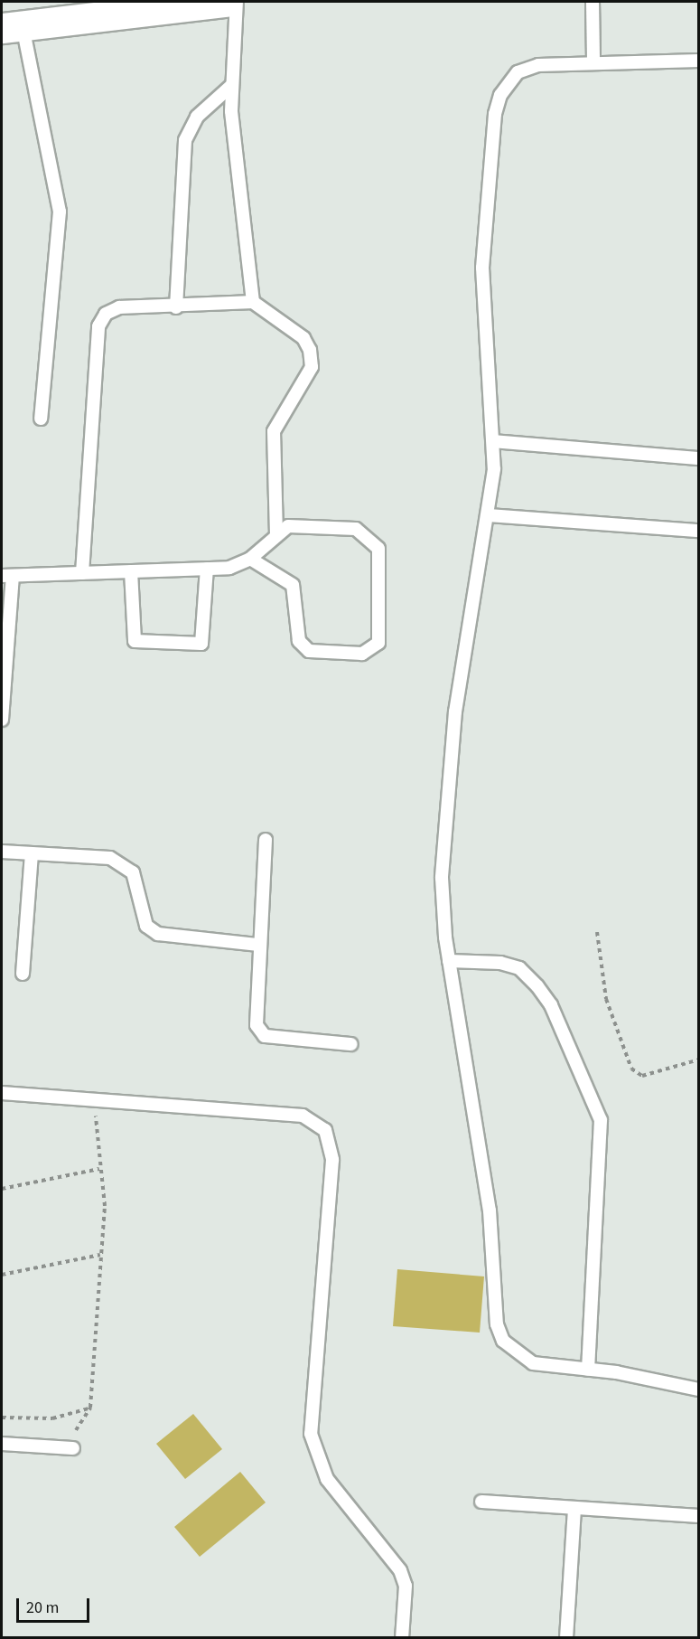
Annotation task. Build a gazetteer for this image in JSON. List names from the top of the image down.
{
  "scale_bar": "20 m"
}
